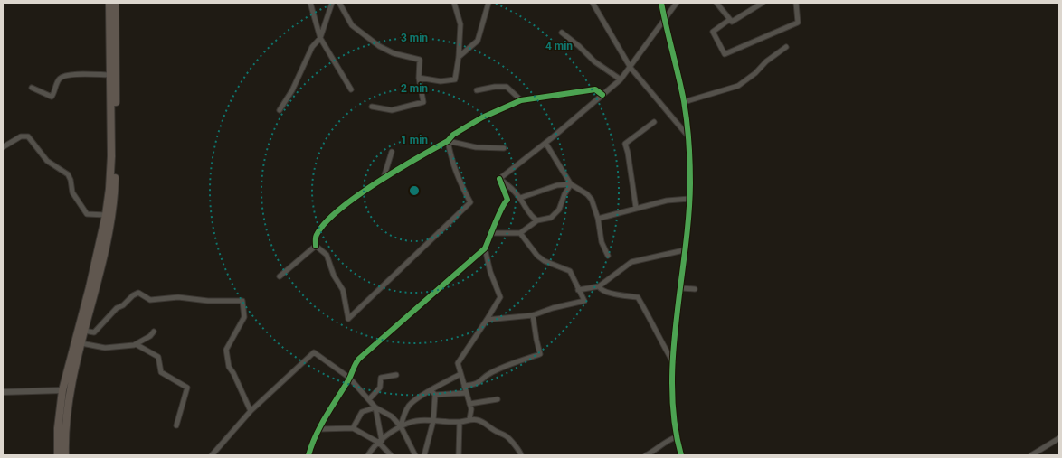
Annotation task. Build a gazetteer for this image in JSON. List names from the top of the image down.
{
  "rings": [
    "3 min",
    "4 min",
    "2 min",
    "1 min"
  ]
}
